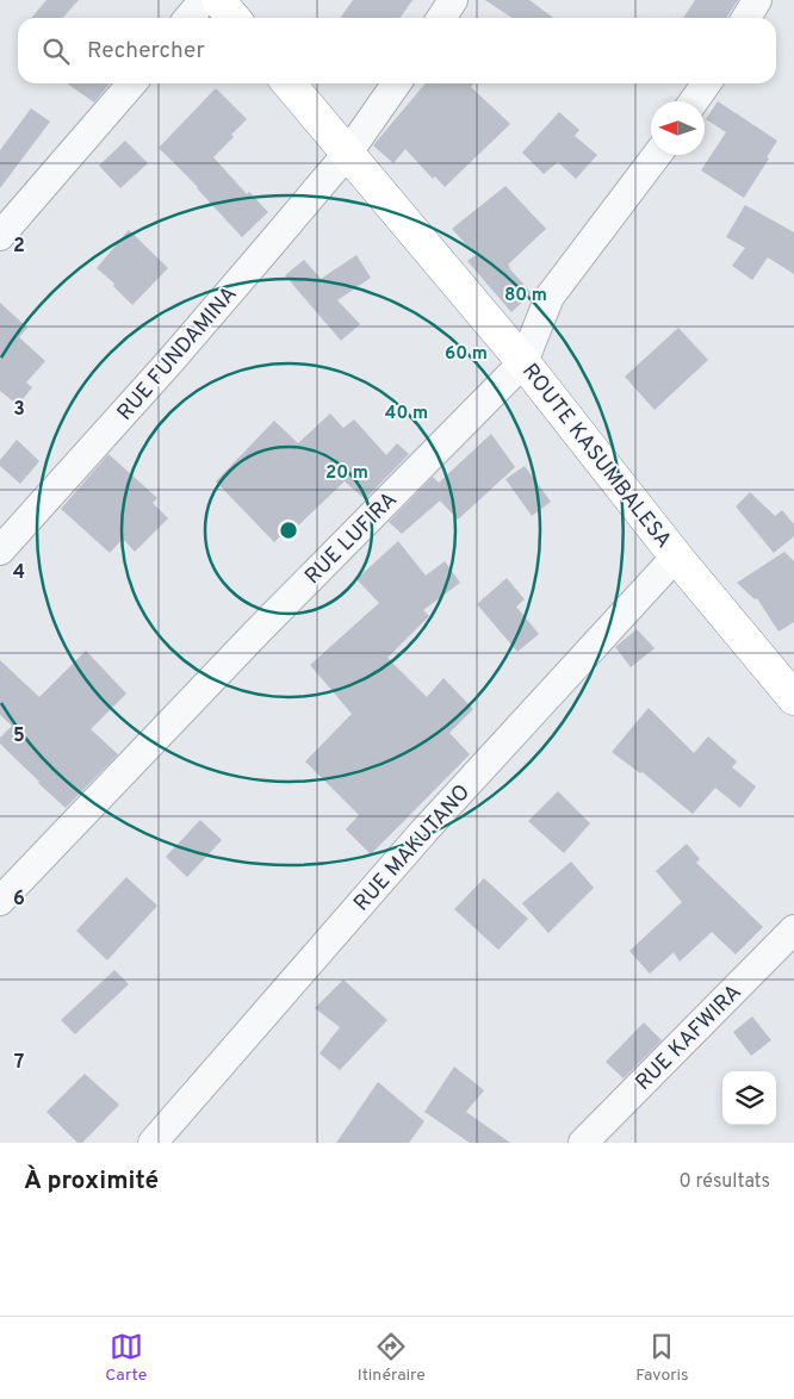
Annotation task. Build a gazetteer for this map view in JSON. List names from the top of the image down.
{
  "streets": {
    "highway": ["ROUTE KASUMBALESA"],
    "street": [
      "RUE FUNDAMINA",
      "RUE LUFIRA",
      "RUE MAKUTANO",
      "RUE KAFWIRA"
    ]
  },
  "crossings": [
    ["RUE FUNDAMINA", "ROUTE KASUMBALESA"],
    ["ROUTE KASUMBALESA", "RUE LUFIRA"],
    ["ROUTE KASUMBALESA", "RUE MAKUTANO"]
  ],
  "north": "left",
  "page": {
    "search": "Rechercher",
    "heading": ["À proximité", "0 résultats"],
    "nav": ["Carte", "Itinéraire", "Favoris"]
  },
  "grid": {
    "rows": [
      "2",
      "3",
      "4",
      "5",
      "6",
      "7"
    ]
  },
  "rings": [
    "80 m",
    "60 m",
    "40 m",
    "20 m"
  ]
}
